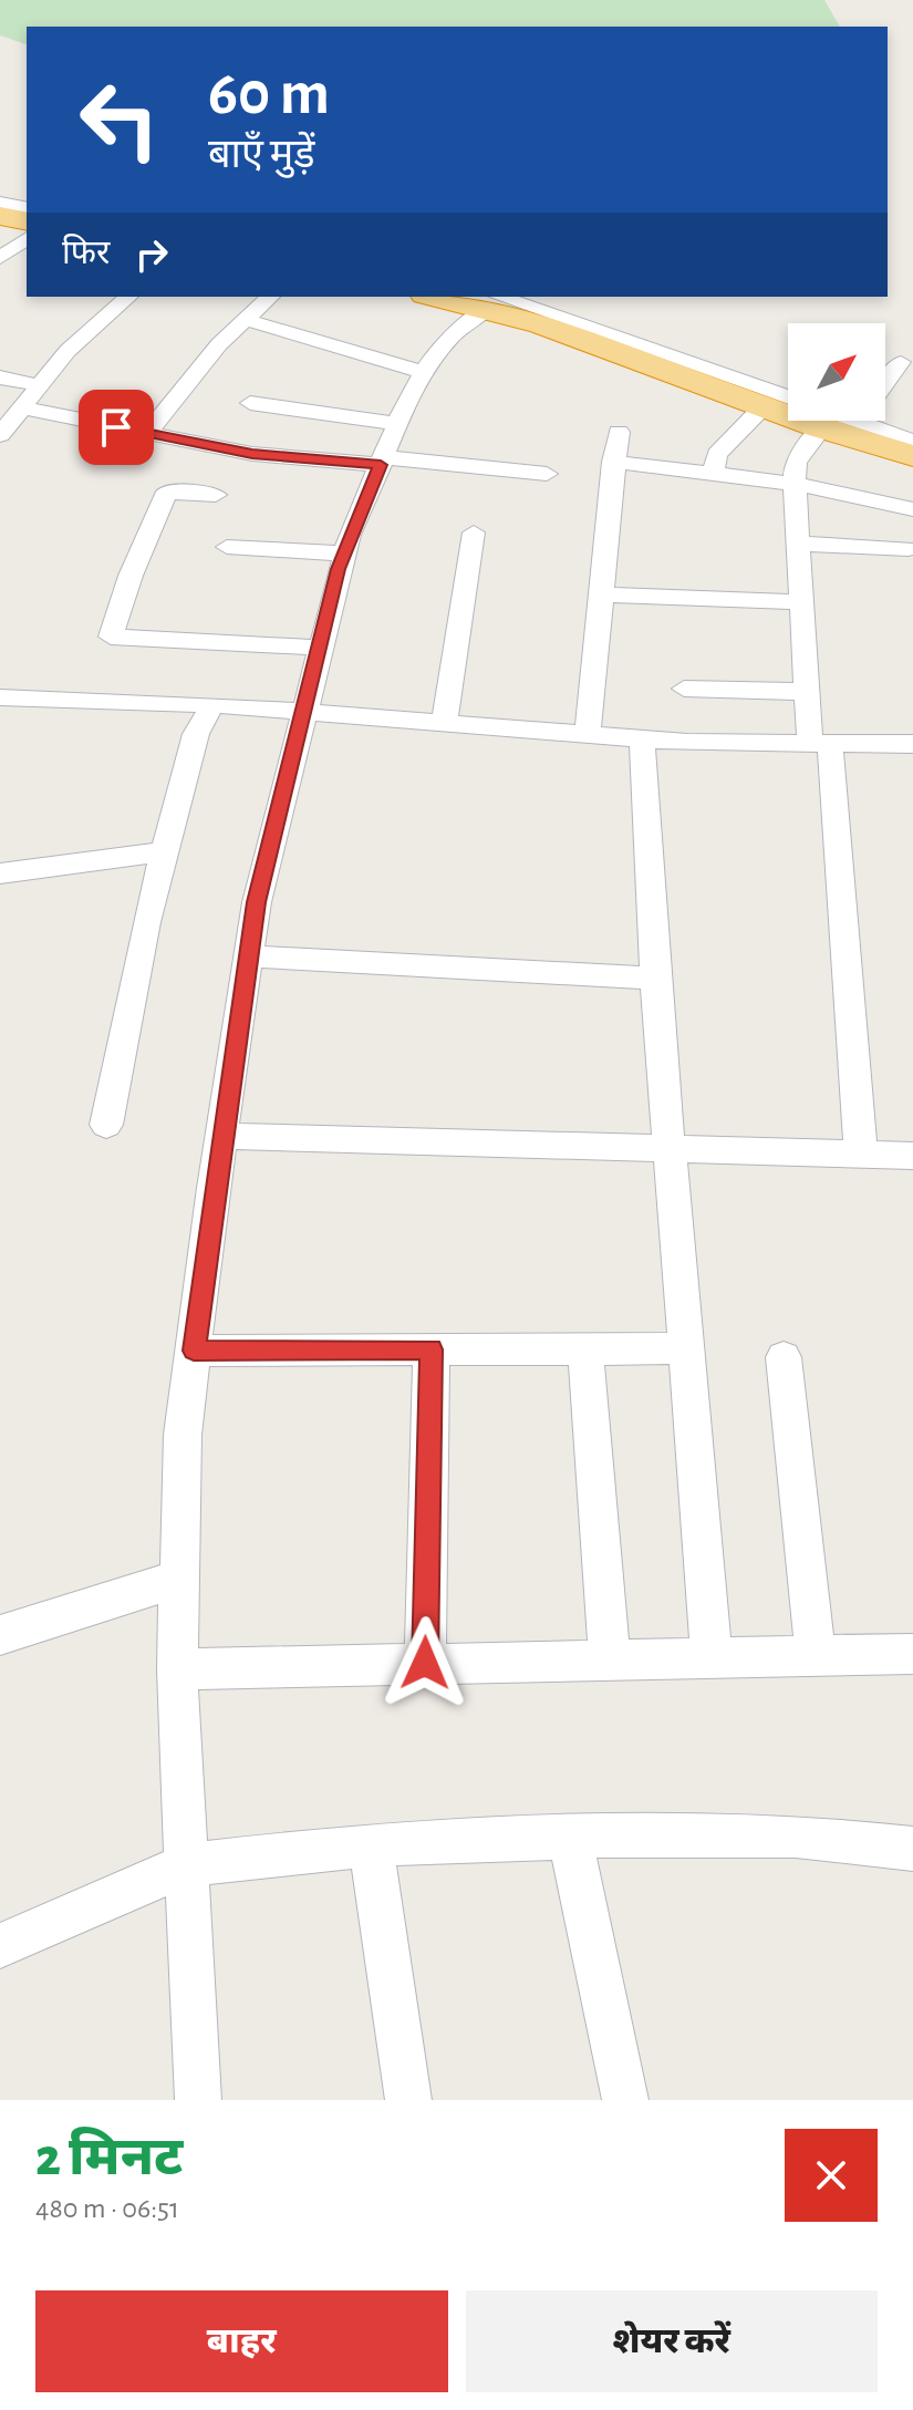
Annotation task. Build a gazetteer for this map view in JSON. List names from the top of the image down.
{
  "north": "top right",
  "page": {
    "turn": ["60 m", "बाएँ मुड़ें"],
    "then": "फिर",
    "heading": ["2 मिनट", "480 m · 06:51"],
    "buttons": ["बाहर", "शेयर करें"]
  }
}
